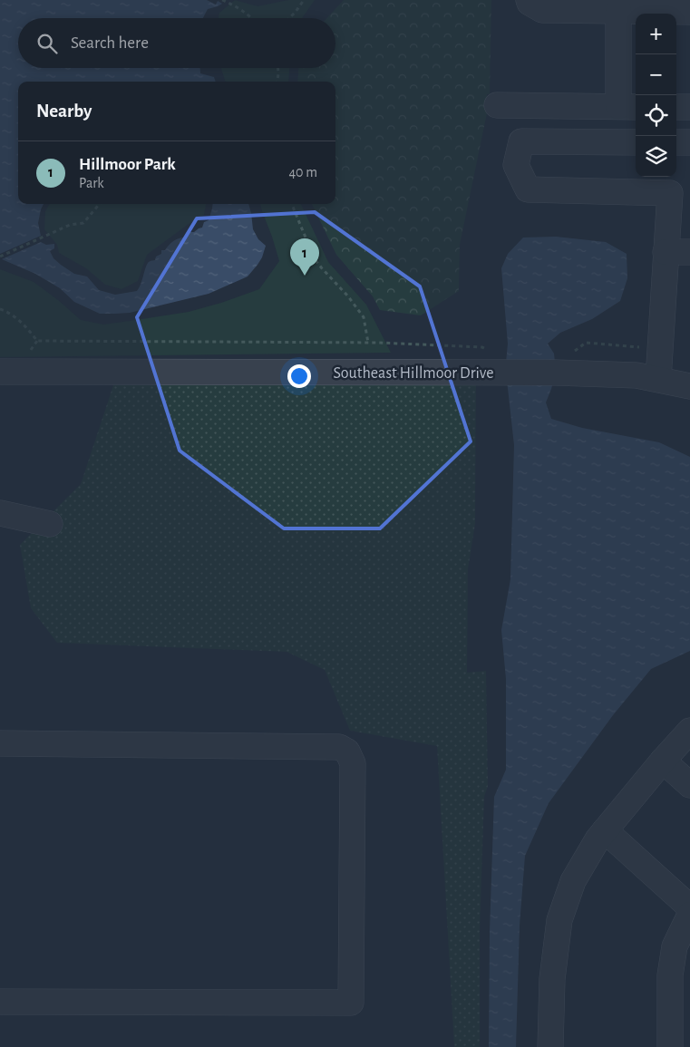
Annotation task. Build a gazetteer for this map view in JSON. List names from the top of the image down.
{
  "streets": {
    "street": ["Southeast Hillmoor Drive"]
  },
  "page": {
    "map_buttons": ["+", "−"],
    "search": "Search here",
    "heading": "Nearby",
    "list": [
      {
        "mark": "1",
        "name": "Hillmoor Park",
        "note": "Park",
        "value": "40 m"
      }
    ],
    "pins": "1"
  }
}
